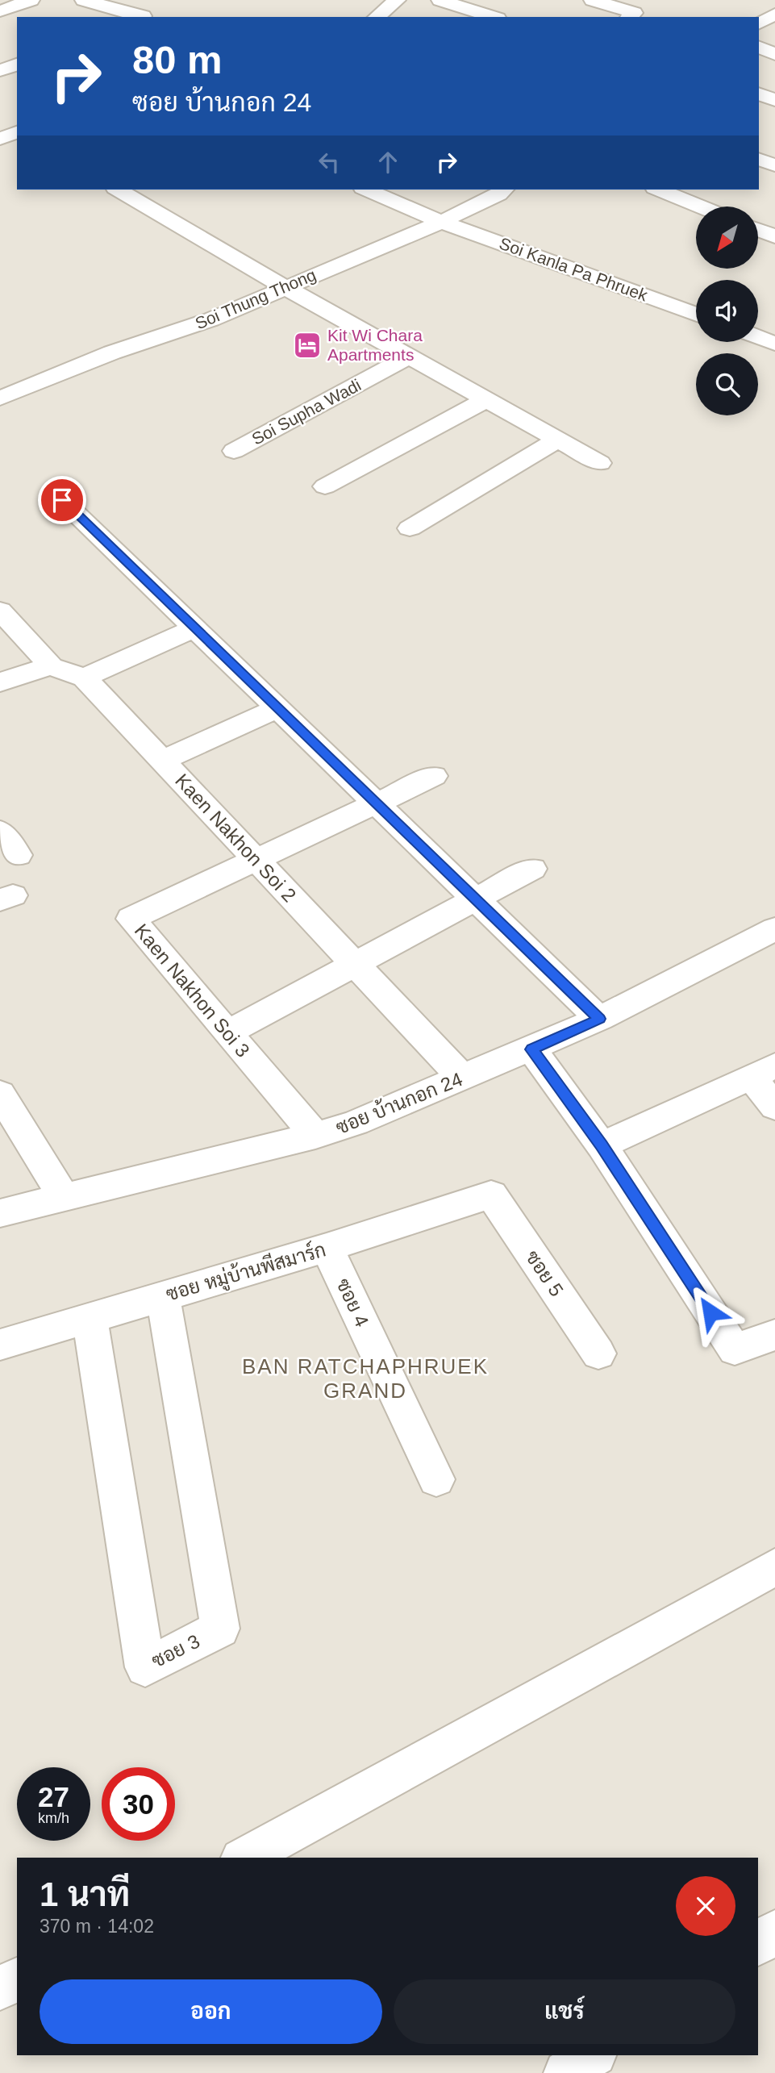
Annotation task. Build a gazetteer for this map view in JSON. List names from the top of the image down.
{
  "streets": {
    "street": [
      "Soi Kanla Pa Phruek",
      "Soi Thung Thong",
      "Soi Supha Wadi",
      "Kaen Nakhon Soi 2",
      "Kaen Nakhon Soi 3",
      "ซอย บ้านกอก 24",
      "ซอย หมู่บ้านพีสมาร์ก",
      "ซอย 5",
      "ซอย 4",
      "ซอย 3"
    ]
  },
  "crossings": [
    ["Soi Kanla Pa Phruek", "Soi Thung Thong"],
    ["Kaen Nakhon Soi 2", "Kaen Nakhon Soi 3"],
    ["Kaen Nakhon Soi 2", "ซอย บ้านกอก 24"],
    ["Kaen Nakhon Soi 3", "ซอย บ้านกอก 24"],
    ["ซอย หมู่บ้านพีสมาร์ก", "ซอย 5"],
    ["ซอย หมู่บ้านพีสมาร์ก", "ซอย 4"],
    ["ซอย หมู่บ้านพีสมาร์ก", "ซอย 3"]
  ],
  "districts": ["BAN RATCHAPHRUEK GRAND"],
  "places": {
    "hotel": ["Kit Wi Chara Apartments"]
  },
  "north": "bottom left",
  "page": {
    "turn": ["80 m", "ซอย บ้านกอก 24"],
    "speed": "27 km/h",
    "limit": "30",
    "heading": ["1 นาที", "370 m · 14:02"],
    "buttons": ["ออก", "แชร์"]
  }
}
